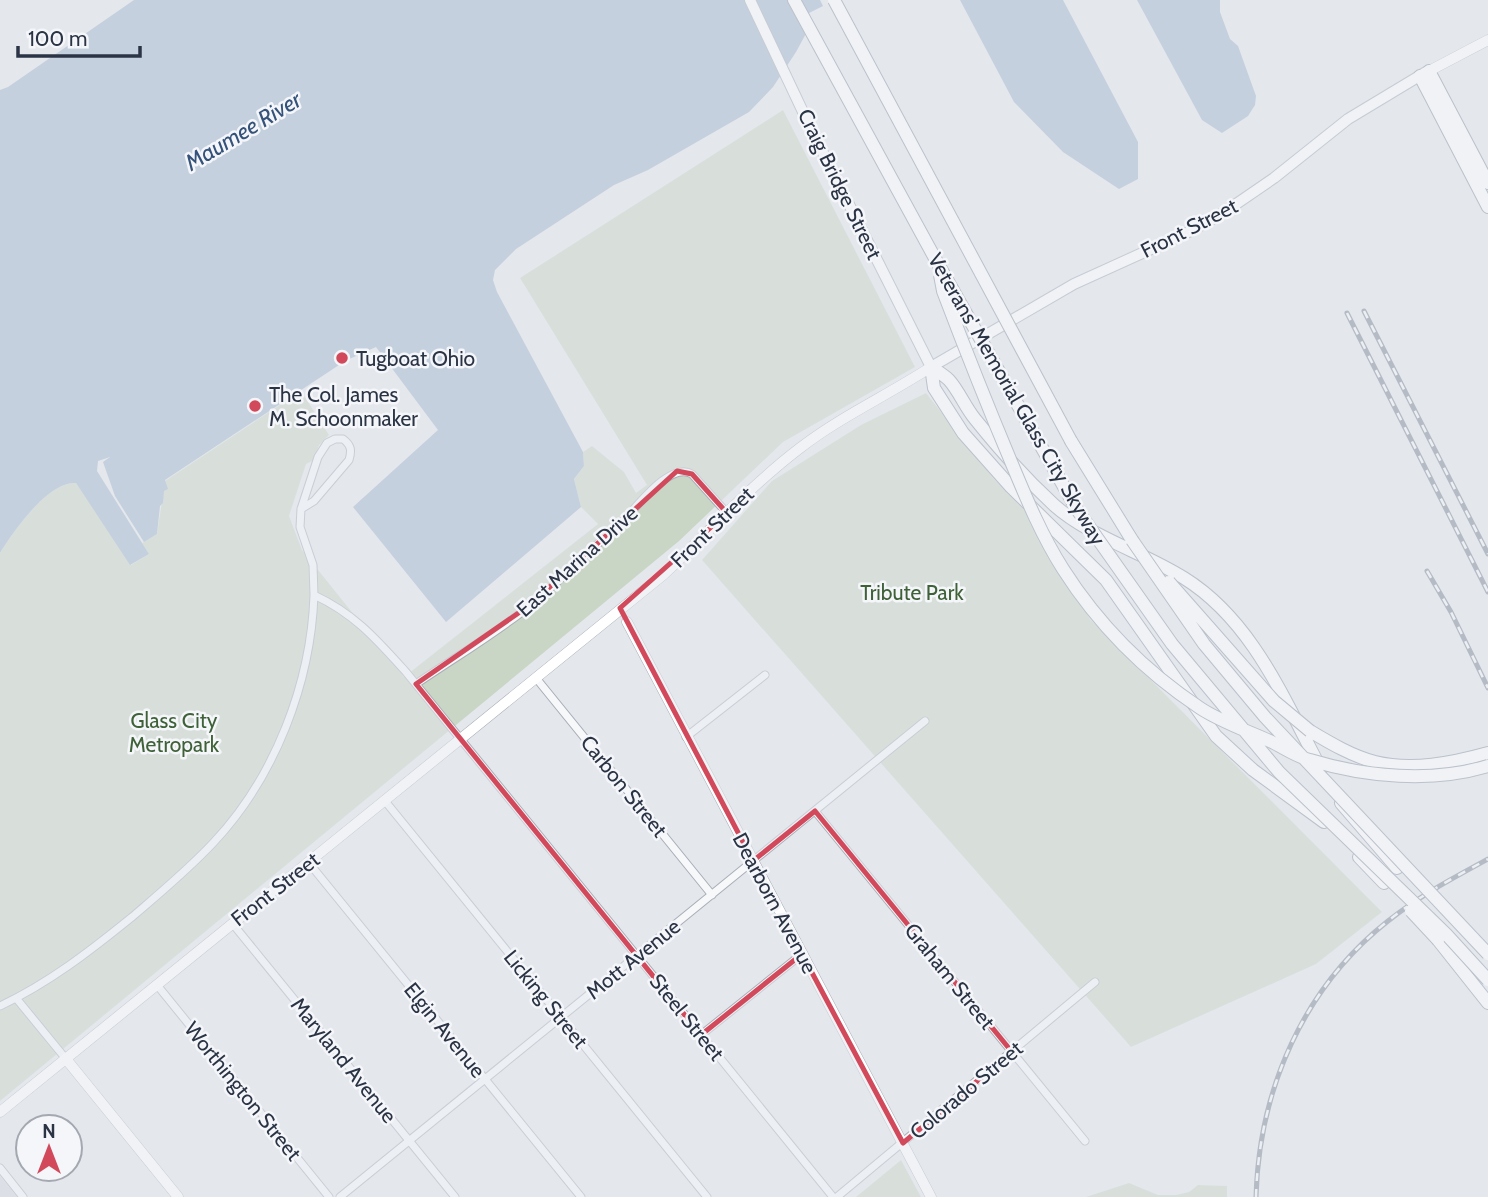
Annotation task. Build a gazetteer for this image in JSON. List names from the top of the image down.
{
  "streets": {
    "highway": ["Veterans' Memorial Glass City Skyway"],
    "main road": ["Craig Bridge Street", "Front Street", "Dearborn Avenue"],
    "street": [
      "East Marina Drive",
      "Carbon Street",
      "Mott Avenue",
      "Graham Street",
      "Licking Street",
      "Steel Street",
      "Elgin Avenue",
      "Maryland Avenue",
      "Colorado Street",
      "Worthington Street"
    ]
  },
  "crossings": [
    ["Craig Bridge Street", "Front Street"],
    ["Front Street", "East Marina Drive"],
    ["Front Street", "Carbon Street"],
    ["Front Street", "Dearborn Avenue"],
    ["Front Street", "Licking Street"],
    ["Front Street", "Steel Street"],
    ["Front Street", "Elgin Avenue"],
    ["Front Street", "Maryland Avenue"],
    ["Front Street", "Worthington Street"],
    ["East Marina Drive", "Steel Street"],
    ["Carbon Street", "Mott Avenue"],
    ["Dearborn Avenue", "Mott Avenue"],
    ["Dearborn Avenue", "Colorado Street"],
    ["Mott Avenue", "Graham Street"],
    ["Mott Avenue", "Licking Street"],
    ["Mott Avenue", "Steel Street"],
    ["Mott Avenue", "Elgin Avenue"],
    ["Mott Avenue", "Maryland Avenue"],
    ["Graham Street", "Colorado Street"],
    ["Steel Street", "Colorado Street"]
  ],
  "water": ["Maumee River"],
  "parks": ["Tribute Park", "Glass City Metropark"],
  "places": ["Tugboat Ohio", "The Col. James M. Schoonmaker"],
  "scale_bar": "100 m",
  "north": "top"
}
